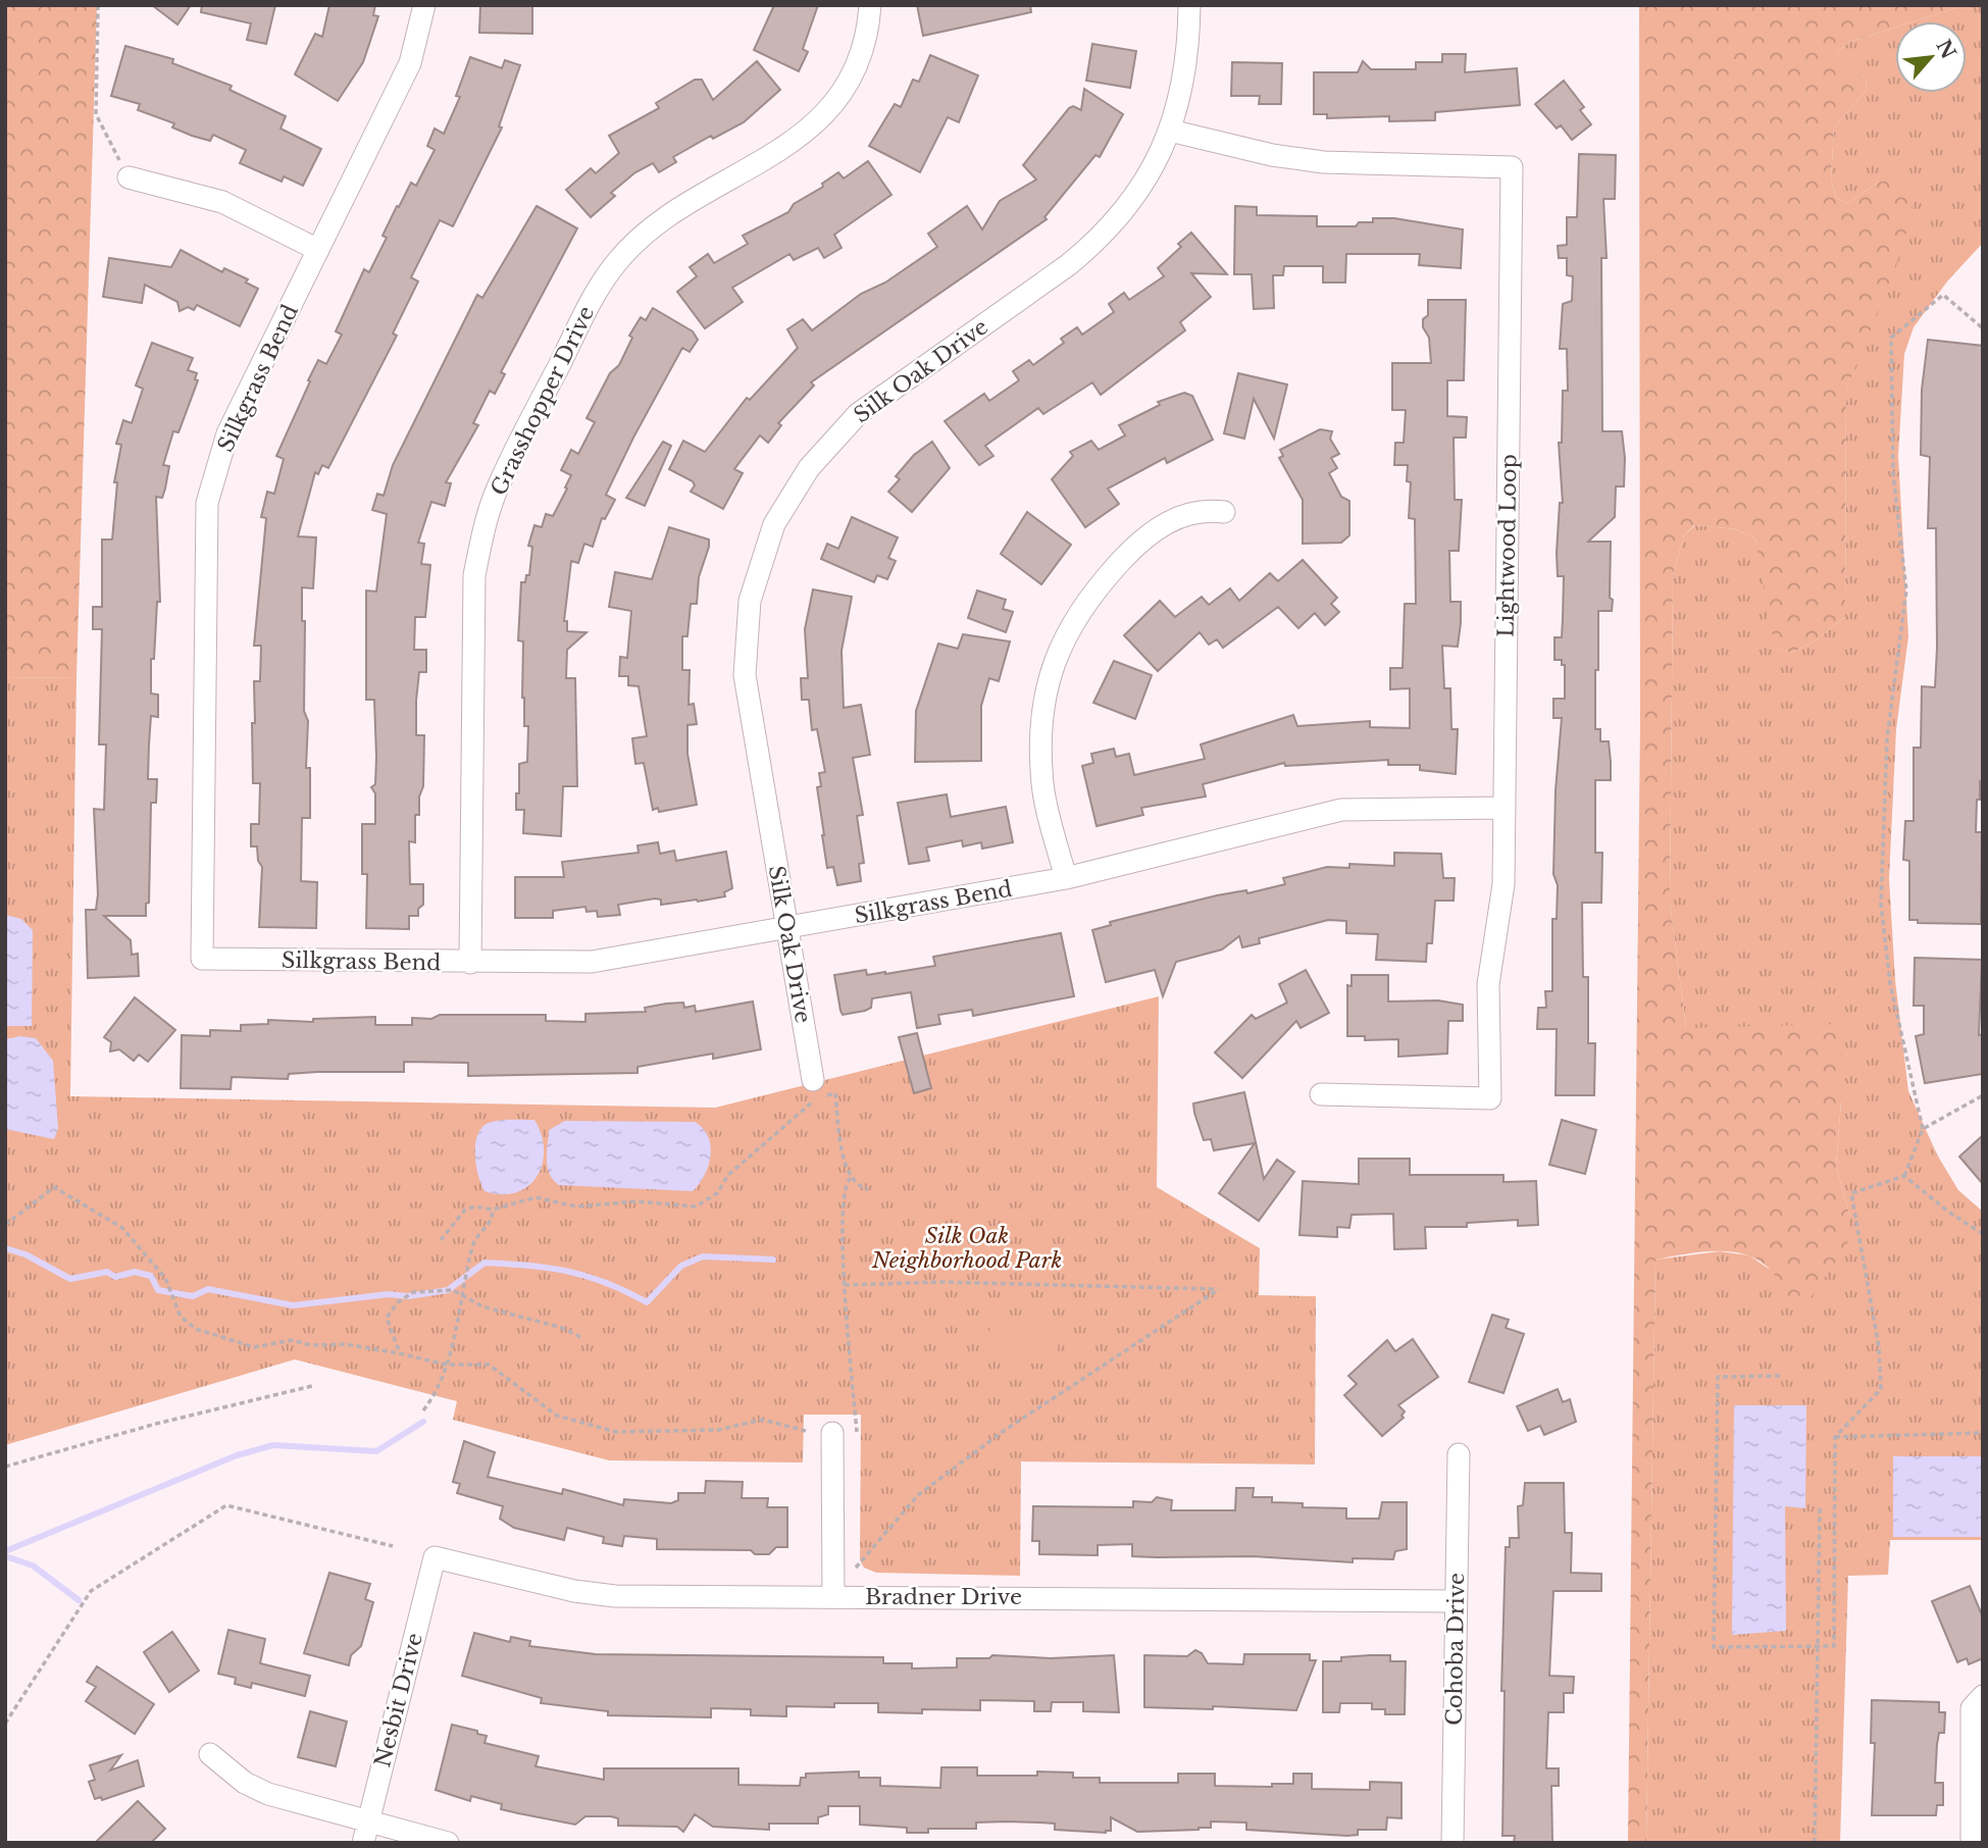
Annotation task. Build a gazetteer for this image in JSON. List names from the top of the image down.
{
  "streets": {
    "street": [
      "Silk Oak Drive",
      "Silkgrass Bend",
      "Grasshopper Drive",
      "Lightwood Loop",
      "Bradner Drive",
      "Cohoba Drive",
      "Nesbit Drive"
    ]
  },
  "crossings": [
    ["Silk Oak Drive", "Silkgrass Bend"],
    ["Silk Oak Drive", "Lightwood Loop"],
    ["Silkgrass Bend", "Grasshopper Drive"],
    ["Silkgrass Bend", "Lightwood Loop"],
    ["Bradner Drive", "Cohoba Drive"],
    ["Bradner Drive", "Nesbit Drive"]
  ],
  "parks": ["Silk Oak Neighborhood Park"],
  "north": "top right"
}
